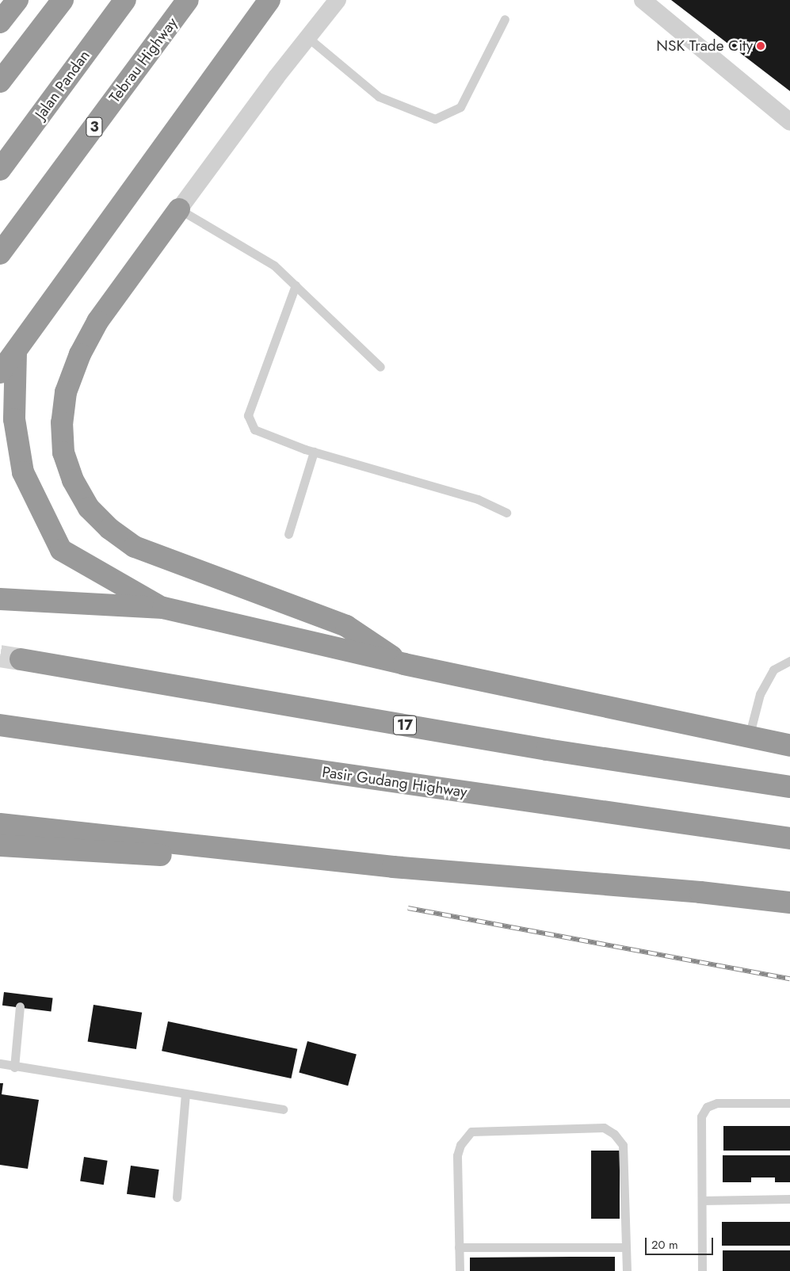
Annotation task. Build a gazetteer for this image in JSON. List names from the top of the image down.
{
  "streets": {
    "highway": [
      "Tebrau Highway",
      "Jalan Pandan",
      "3",
      "17",
      "Pasir Gudang Highway"
    ]
  },
  "places": ["NSK Trade City"],
  "scale_bar": "20 m"
}
